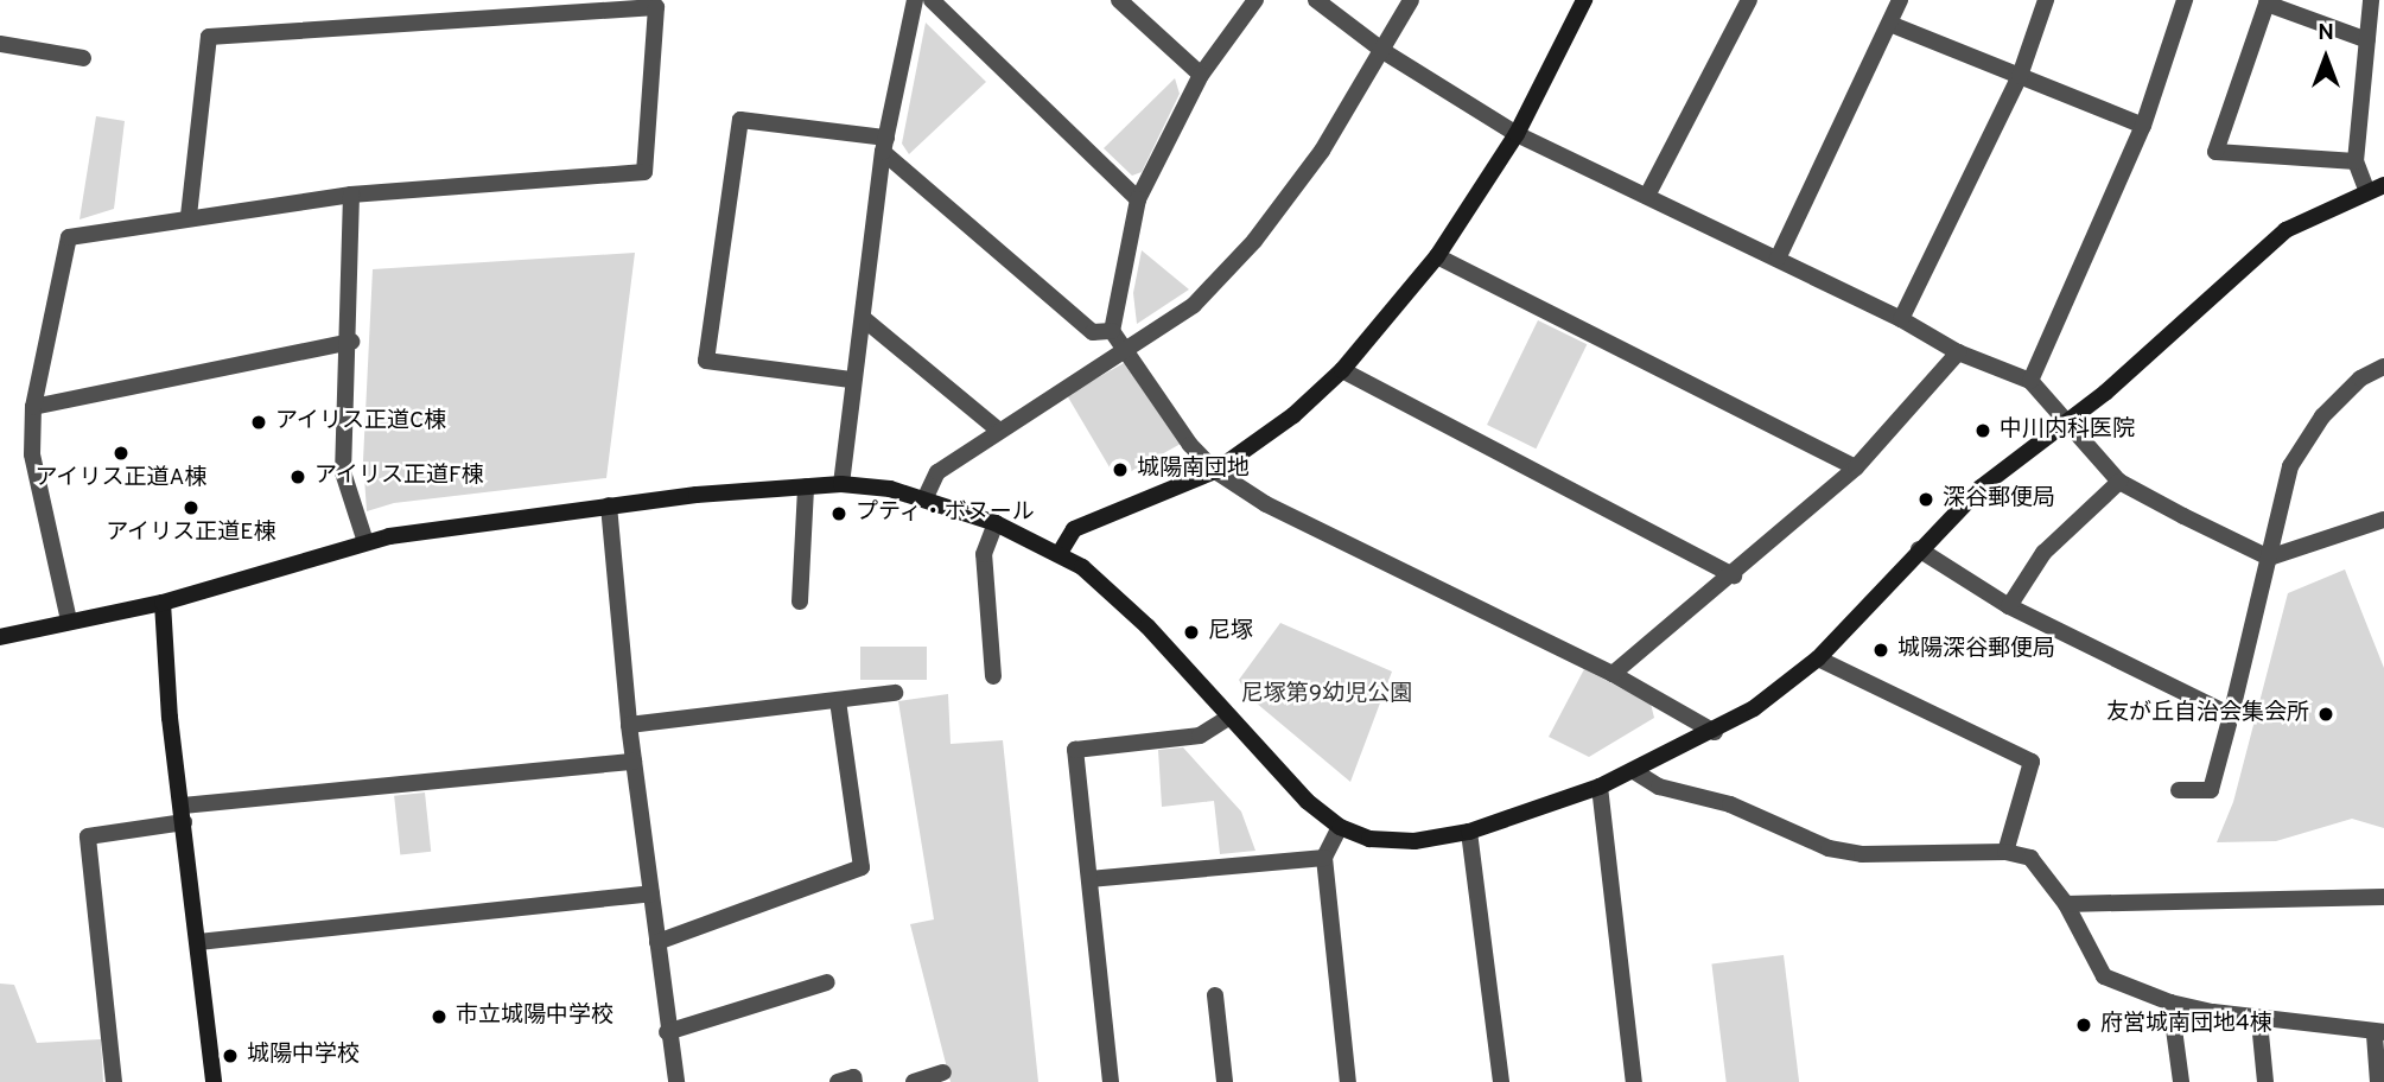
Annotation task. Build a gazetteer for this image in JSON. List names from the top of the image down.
{
  "parks": ["尼塚第9幼児公園"],
  "places": [
    "アイリス正道C棟",
    "中川内科医院",
    "アイリス正道A棟",
    "城陽南団地",
    "アイリス正道F棟",
    "深谷郵便局",
    "アイリス正道E棟",
    "プティ・ボヌール",
    "尼塚",
    "城陽深谷郵便局",
    "友が丘自治会集会所",
    "市立城陽中学校",
    "府営城南団地4棟",
    "城陽中学校"
  ],
  "north": "top"
}
